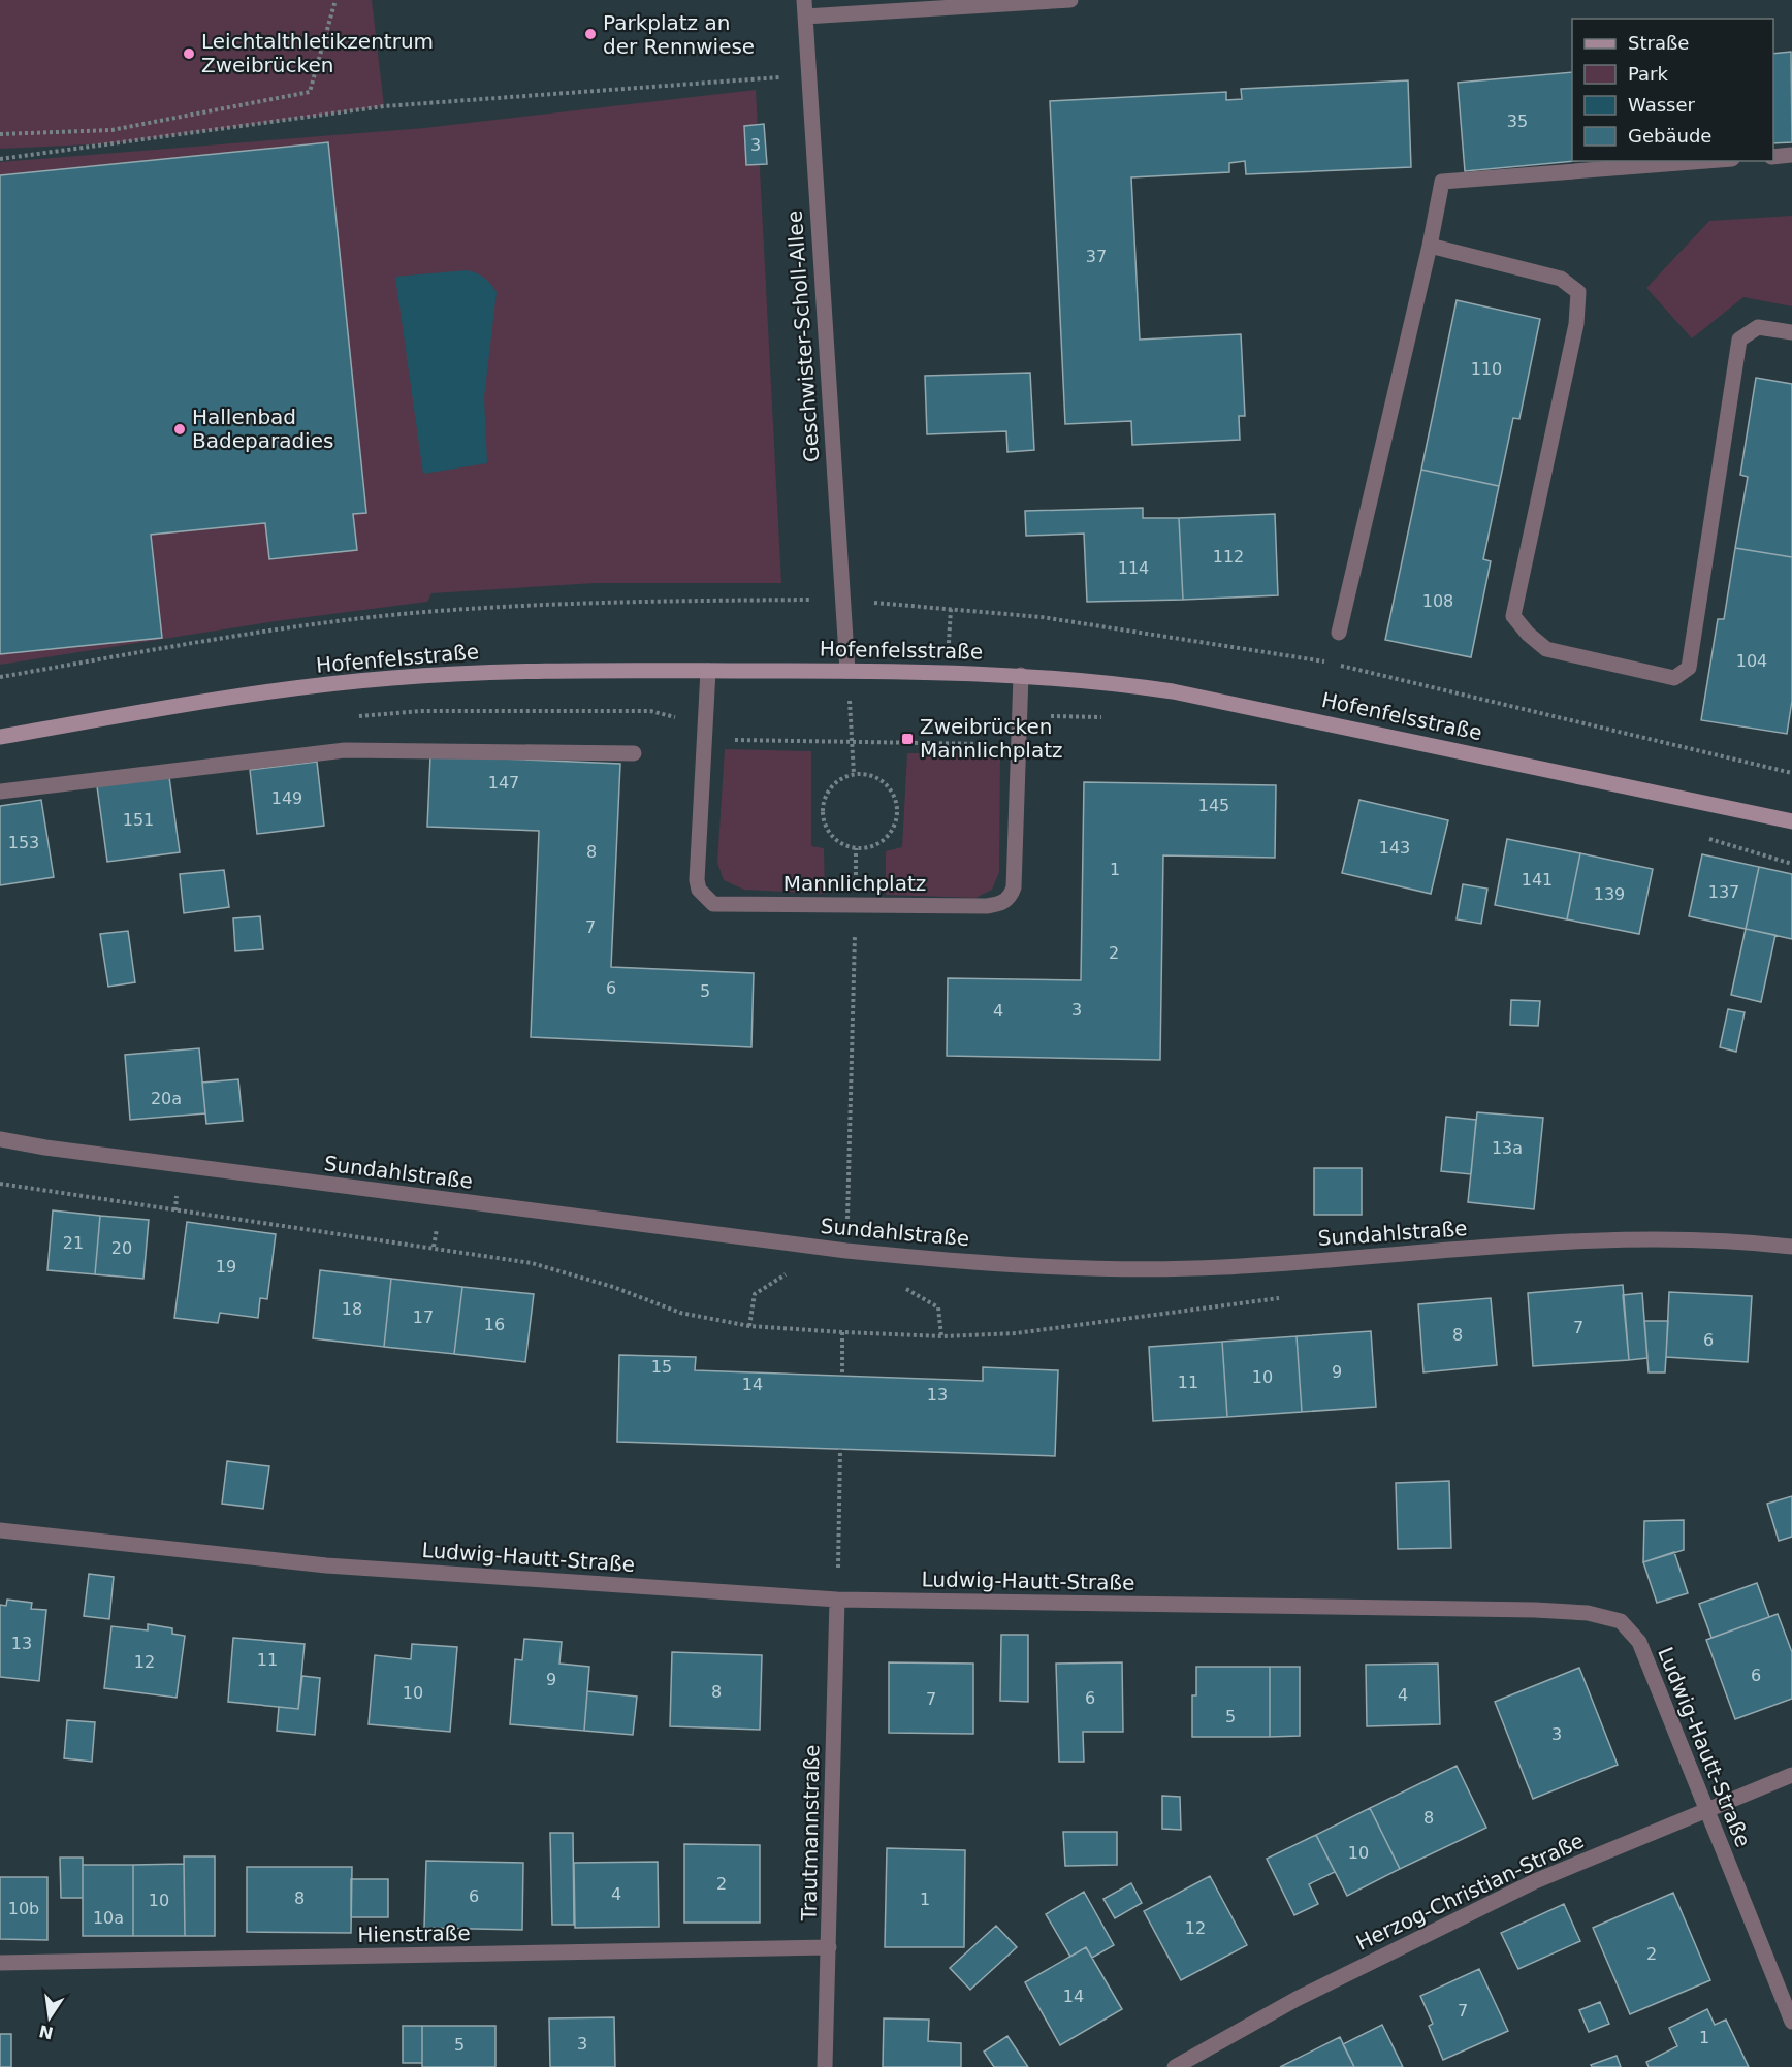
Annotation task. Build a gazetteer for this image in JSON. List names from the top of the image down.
{
  "streets": {
    "main road": ["Hofenfelsstraße"],
    "street": [
      "Geschwister-Scholl-Allee",
      "Mannlichplatz",
      "Sundahlstraße",
      "Ludwig-Hautt-Straße",
      "Trautmannstraße",
      "Herzog-Christian-Straße",
      "Hienstraße"
    ]
  },
  "crossings": [
    ["Geschwister-Scholl-Allee", "Hofenfelsstraße"],
    ["Hofenfelsstraße", "Mannlichplatz"],
    ["Ludwig-Hautt-Straße", "Trautmannstraße"],
    ["Ludwig-Hautt-Straße", "Herzog-Christian-Straße"],
    ["Trautmannstraße", "Hienstraße"]
  ],
  "places": {
    "other": ["Parkplatz an der Rennwiese", "Leichtalthletikzentrum Zweibrücken", "Hallenbad Badeparadies"],
    "transit": ["Zweibrücken Mannlichplatz"]
  },
  "house_numbers": [
    "35",
    "3",
    "37",
    "110",
    "112",
    "114",
    "108",
    "104",
    "147",
    "149",
    "145",
    "151",
    "153",
    "143",
    "8",
    "1",
    "141",
    "137",
    "139",
    "7",
    "2",
    "6",
    "5",
    "3",
    "4",
    "20a",
    "13a",
    "21",
    "20",
    "19",
    "18",
    "17",
    "16",
    "7",
    "8",
    "6",
    "15",
    "9",
    "10",
    "11",
    "14",
    "13",
    "13",
    "11",
    "12",
    "6",
    "9",
    "8",
    "10",
    "4",
    "6",
    "7",
    "5",
    "3",
    "8",
    "10",
    "2",
    "4",
    "6",
    "8",
    "1",
    "10",
    "10b",
    "10a",
    "12",
    "2",
    "14",
    "7",
    "1",
    "3",
    "5"
  ],
  "legend": [
    "Straße",
    "Park",
    "Wasser",
    "Gebäude"
  ],
  "north": "bottom"
}
